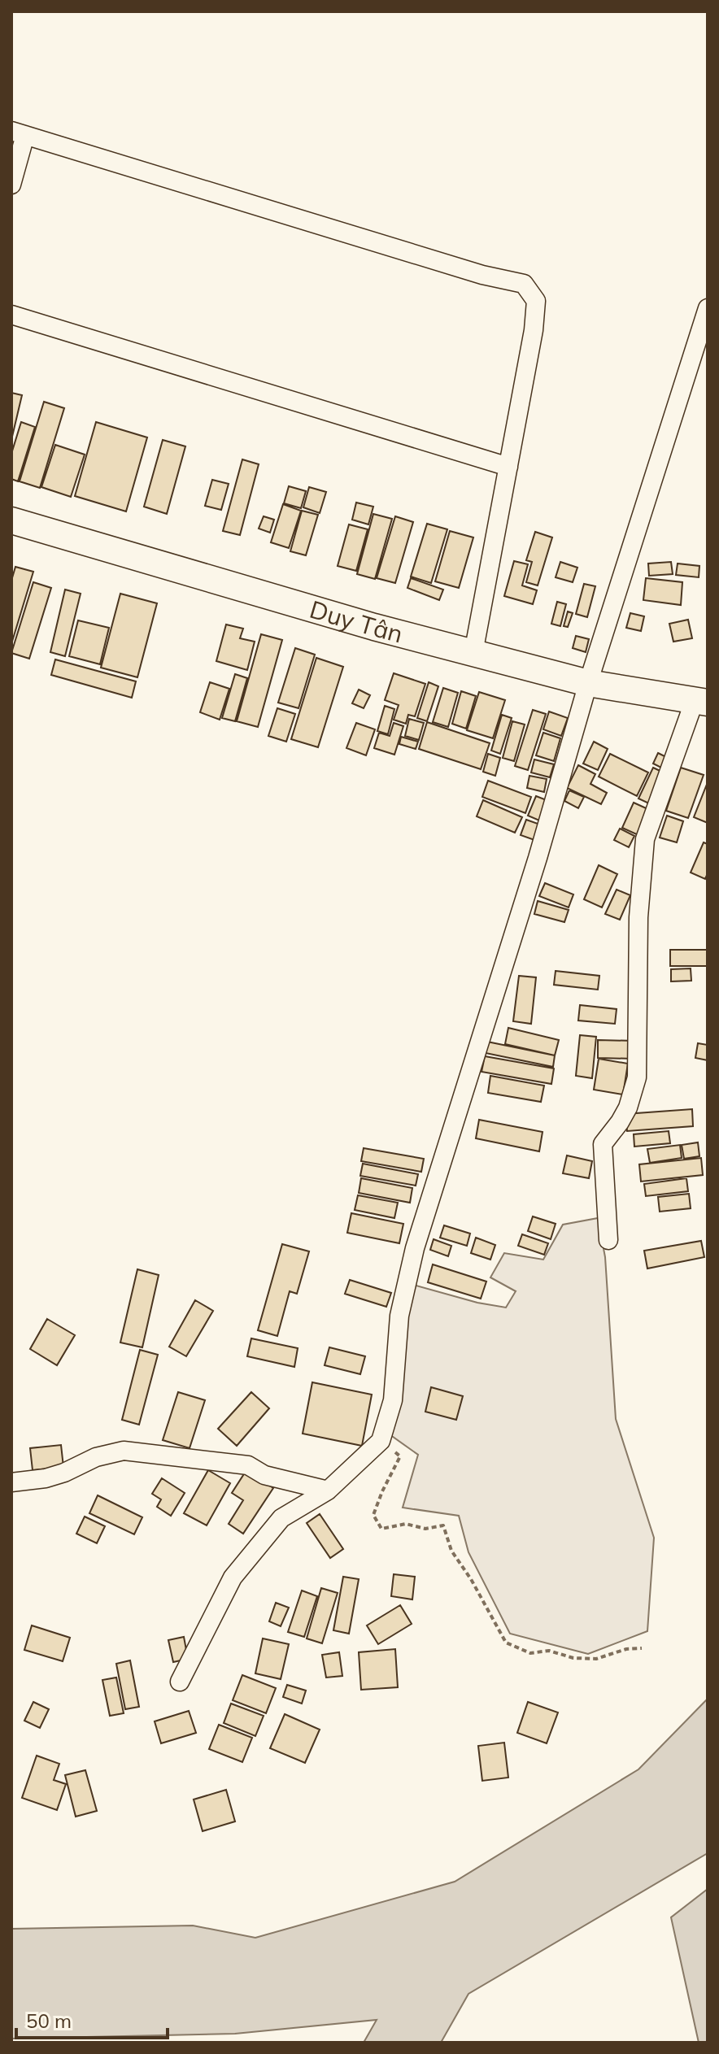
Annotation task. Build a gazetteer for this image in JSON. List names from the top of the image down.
{
  "streets": {
    "street": ["Duy Tân"]
  },
  "scale_bar": "50 m"
}
